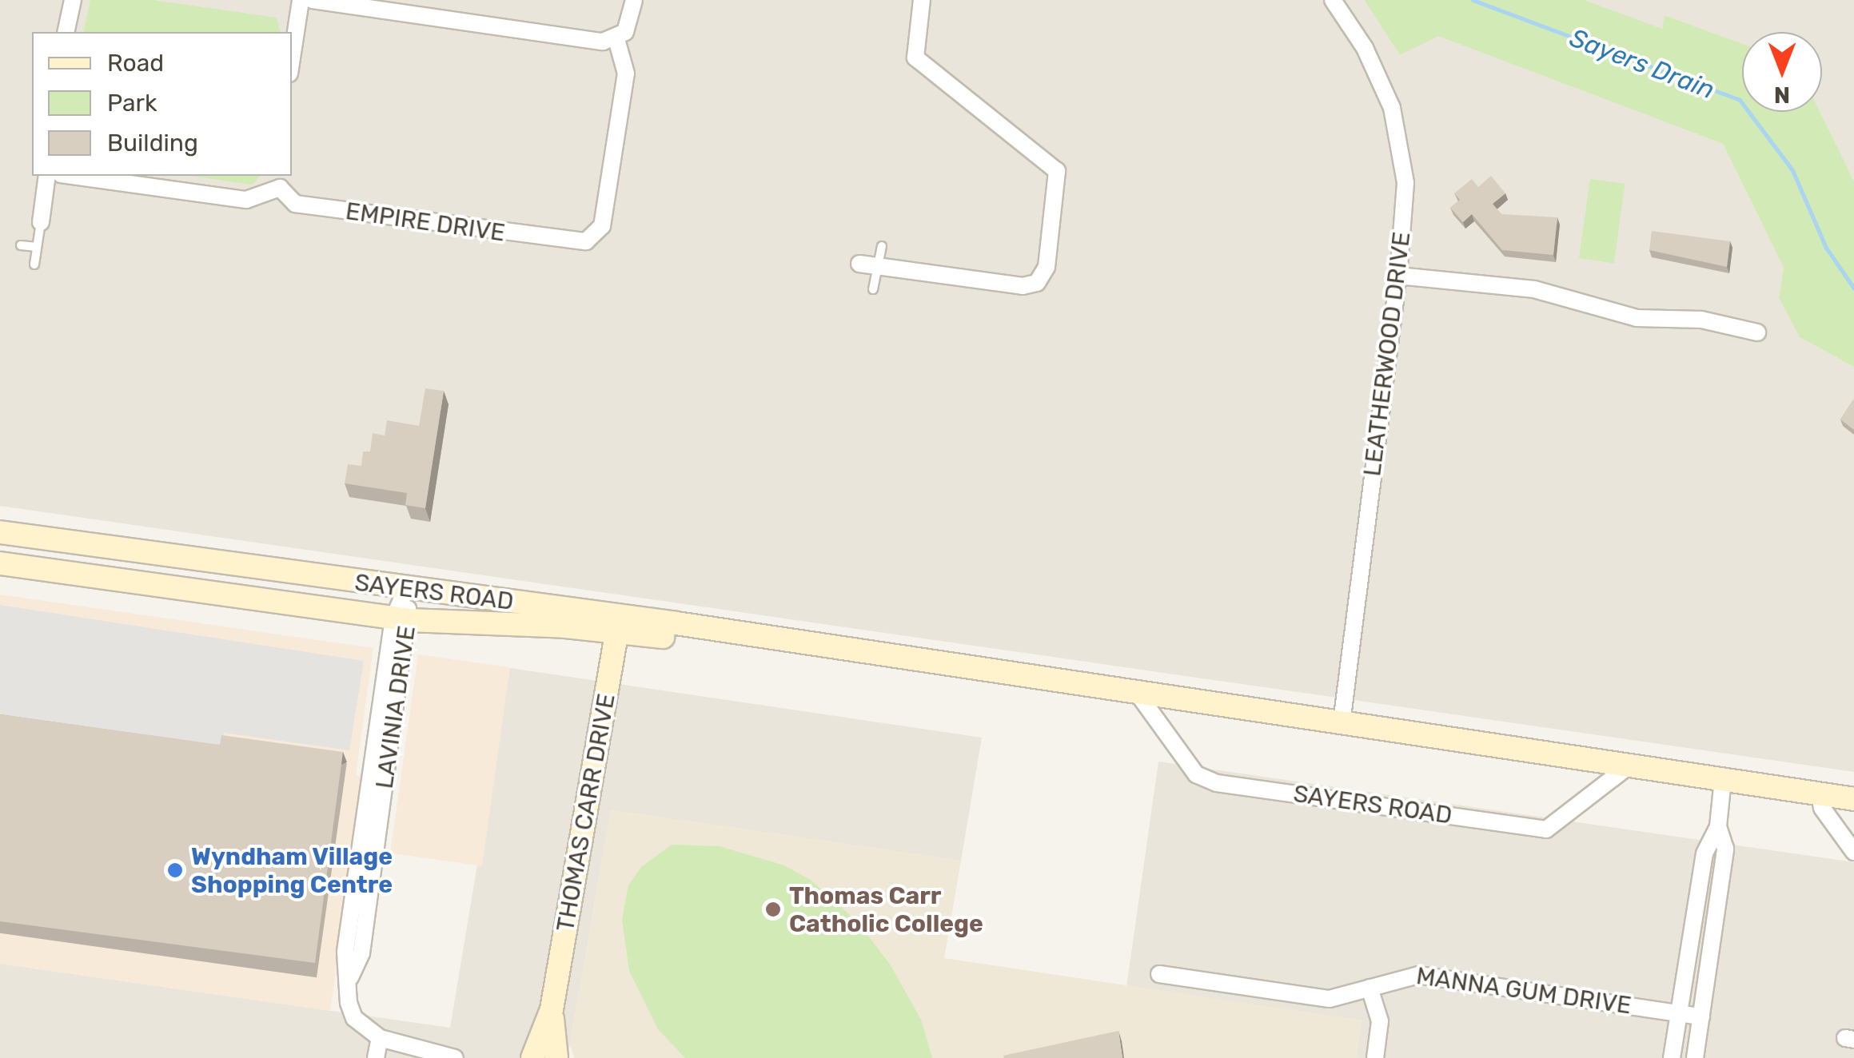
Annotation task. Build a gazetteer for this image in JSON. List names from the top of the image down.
{
  "streets": {
    "main road": ["SAYERS ROAD", "THOMAS CARR DRIVE"],
    "street": [
      "EMPIRE DRIVE",
      "LEATHERWOOD DRIVE",
      "LAVINIA DRIVE",
      "MANNA GUM DRIVE"
    ]
  },
  "crossings": [
    ["LEATHERWOOD DRIVE", "SAYERS ROAD"],
    ["SAYERS ROAD", "LAVINIA DRIVE"],
    ["SAYERS ROAD", "THOMAS CARR DRIVE"]
  ],
  "water": ["Sayers Drain"],
  "places": ["Wyndham Village Shopping Centre", "Thomas Carr Catholic College"],
  "legend": ["Road", "Park", "Building"],
  "north": "bottom"
}
